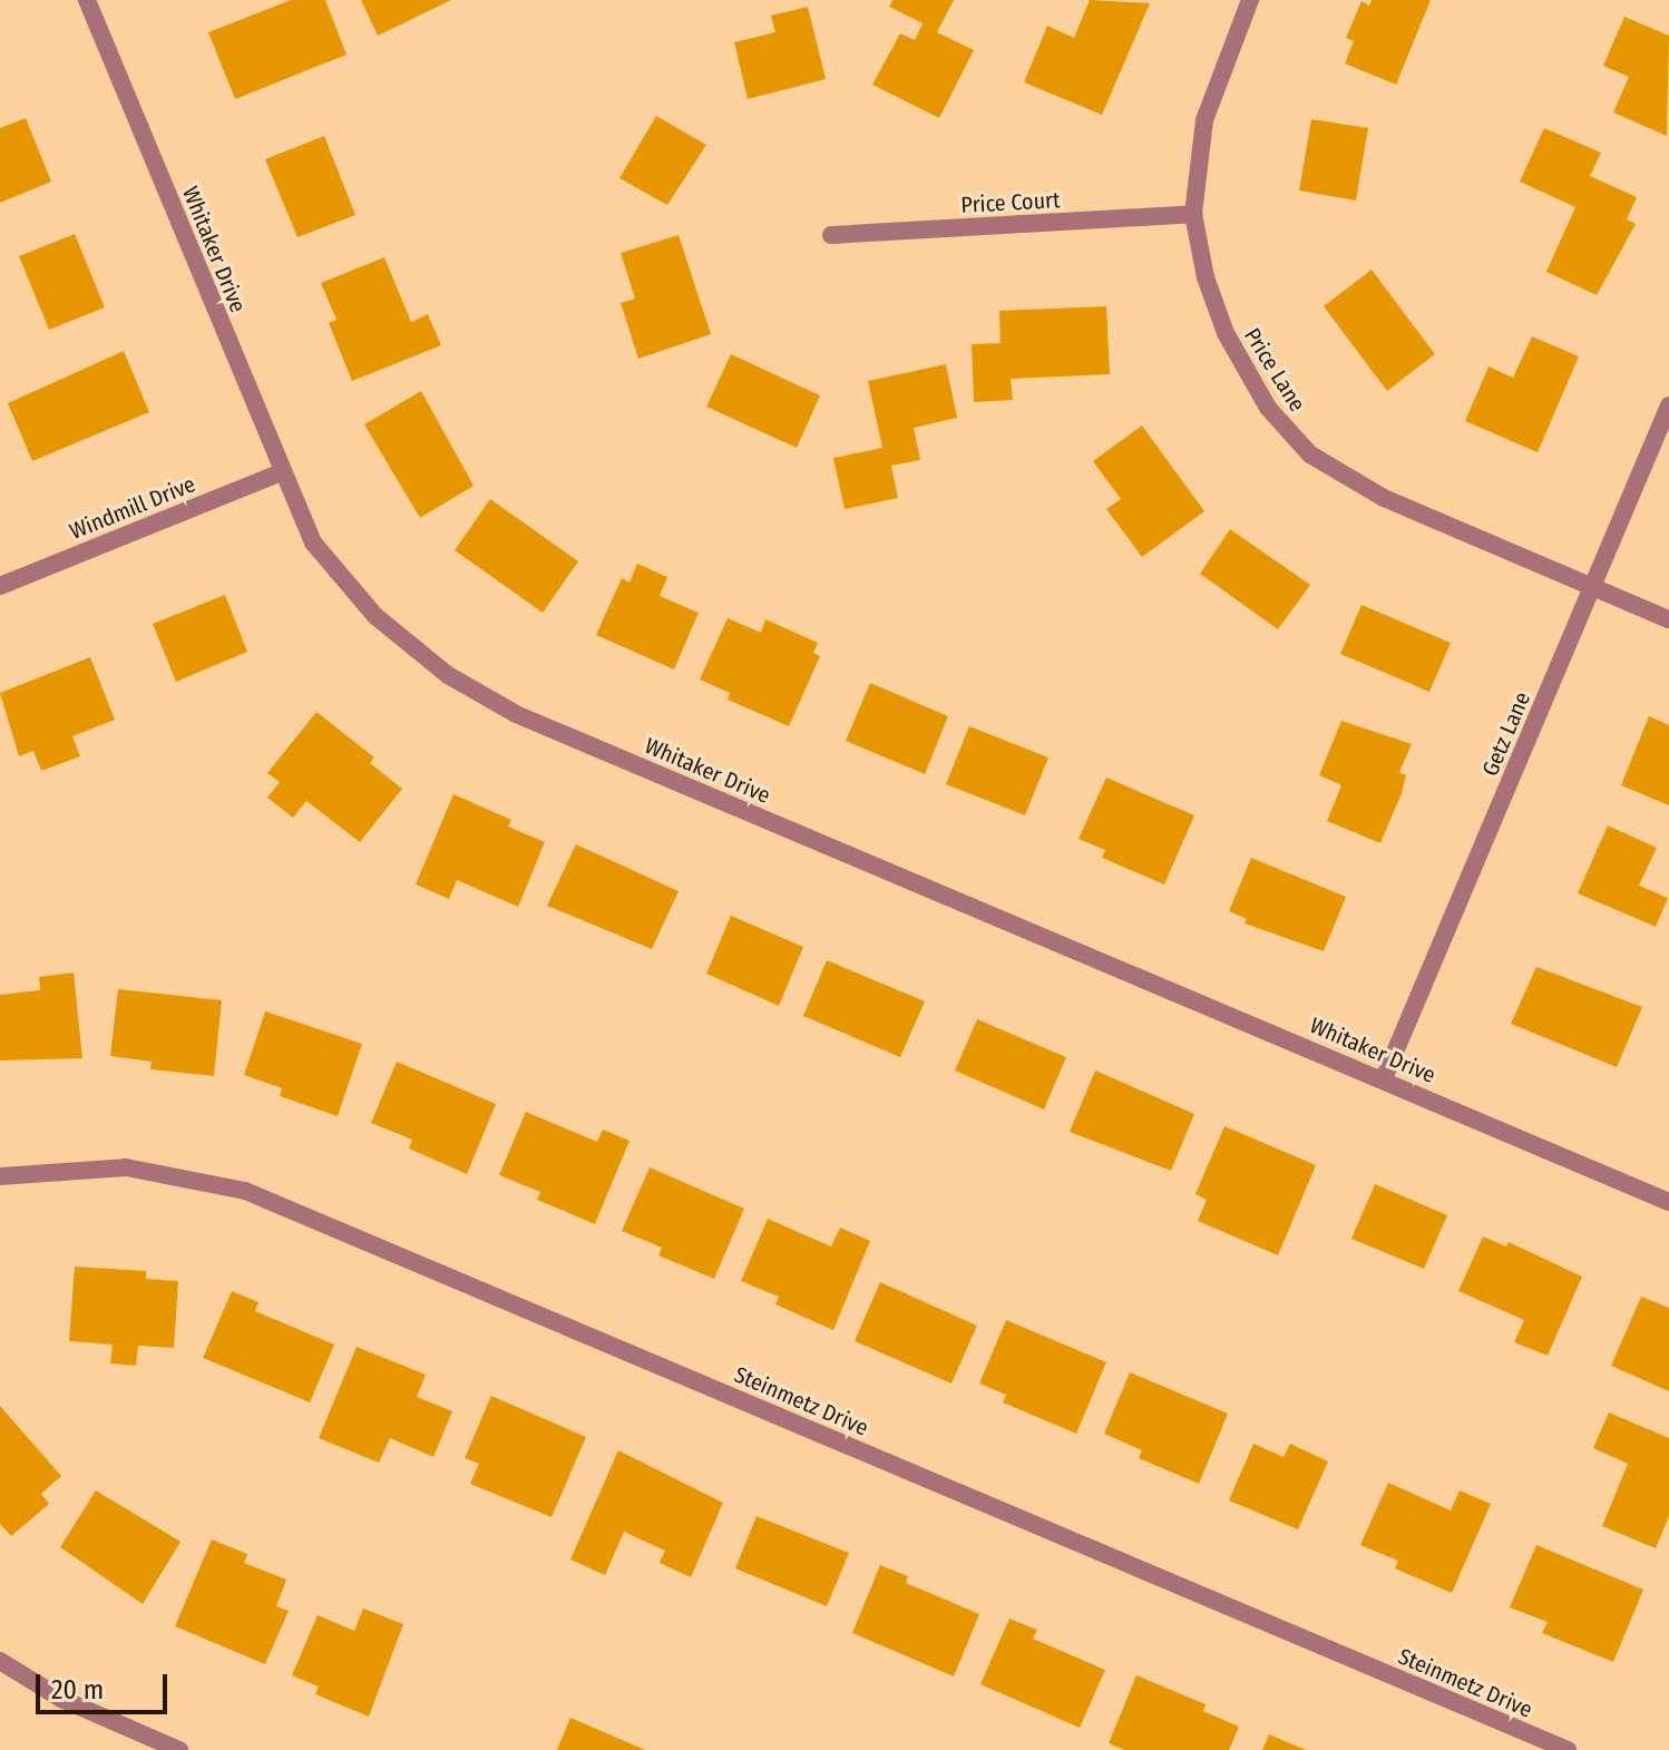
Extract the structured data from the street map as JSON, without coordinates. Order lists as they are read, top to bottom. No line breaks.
{"streets":{"street":["Price Court","Whitaker Drive","Price Lane","Windmill Drive","Getz Lane","Steinmetz Drive"]},"crossings":[["Price Court","Price Lane"],["Whitaker Drive","Windmill Drive"],["Whitaker Drive","Getz Lane"],["Price Lane","Getz Lane"]],"scale_bar":"20 m"}
